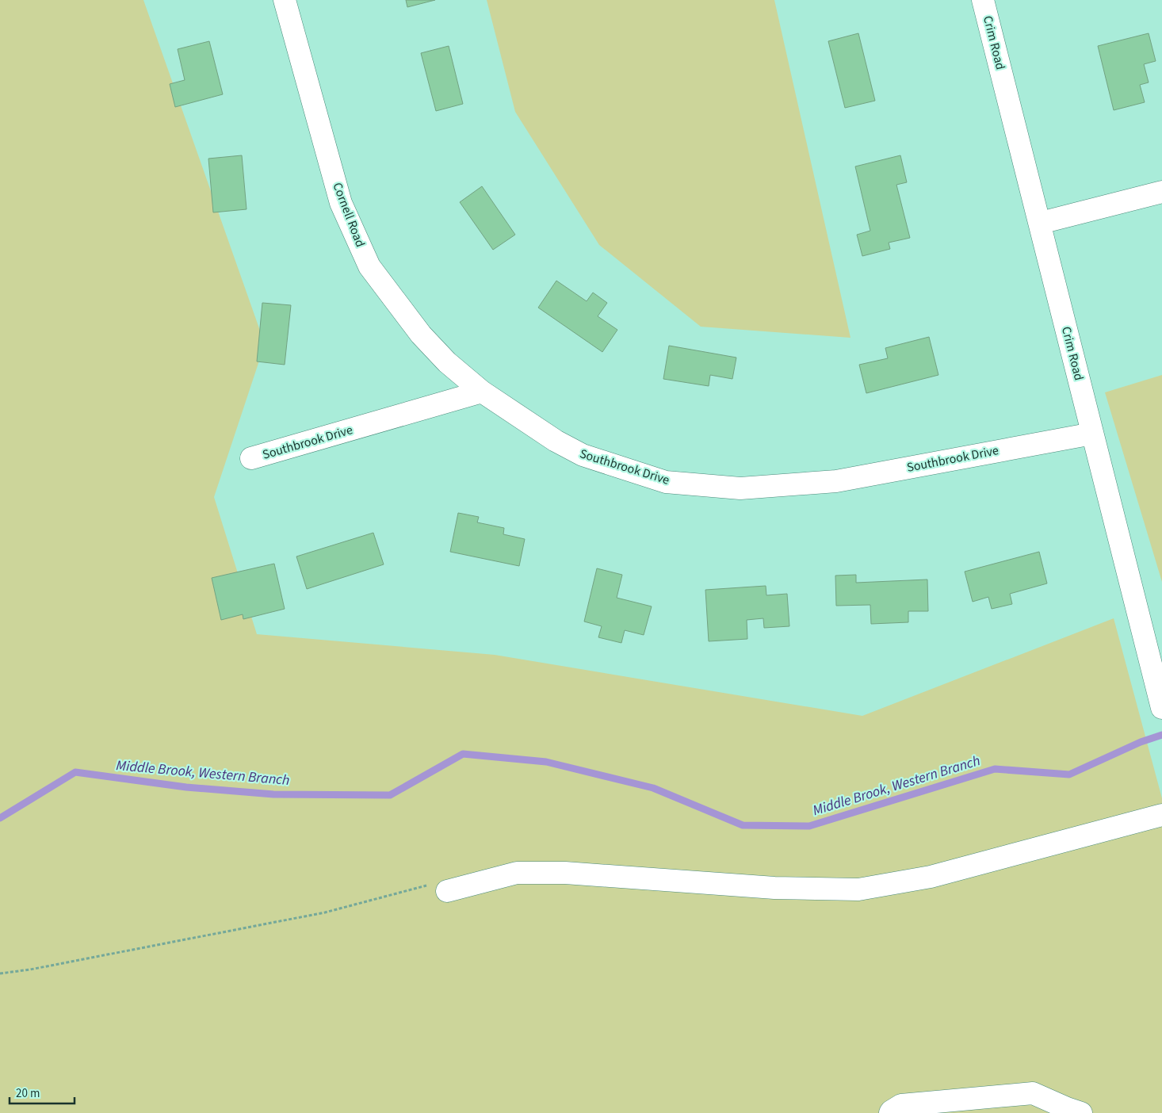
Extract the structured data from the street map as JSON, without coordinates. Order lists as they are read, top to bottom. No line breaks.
{"streets":{"street":["Crim Road","Cornell Road","Southbrook Drive"]},"crossings":[["Crim Road","Southbrook Drive"],["Cornell Road","Southbrook Drive"]],"water":["Middle Brook, Western Branch"],"scale_bar":"20 m"}
